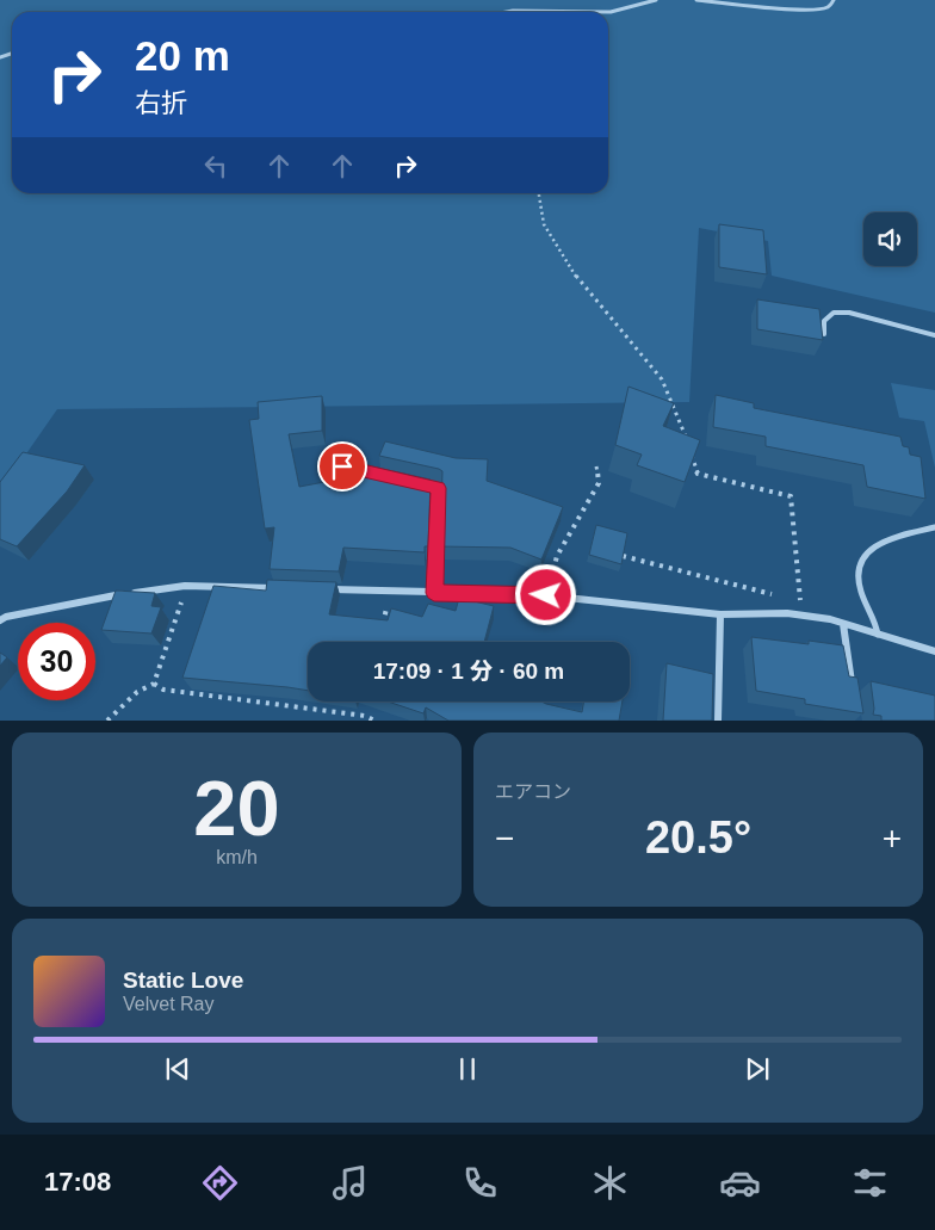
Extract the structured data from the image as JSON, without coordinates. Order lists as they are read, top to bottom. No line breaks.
{"page":{"turn":["20 m","右折"],"limit":"30","trip":"17:09 · 1 分 · 60 m","tile":[["20","km/h"],"エアコン"],"heat":["−","20.5°","+"],"song":["Static Love","Velvet Ray"],"tabs":"17:08"}}
